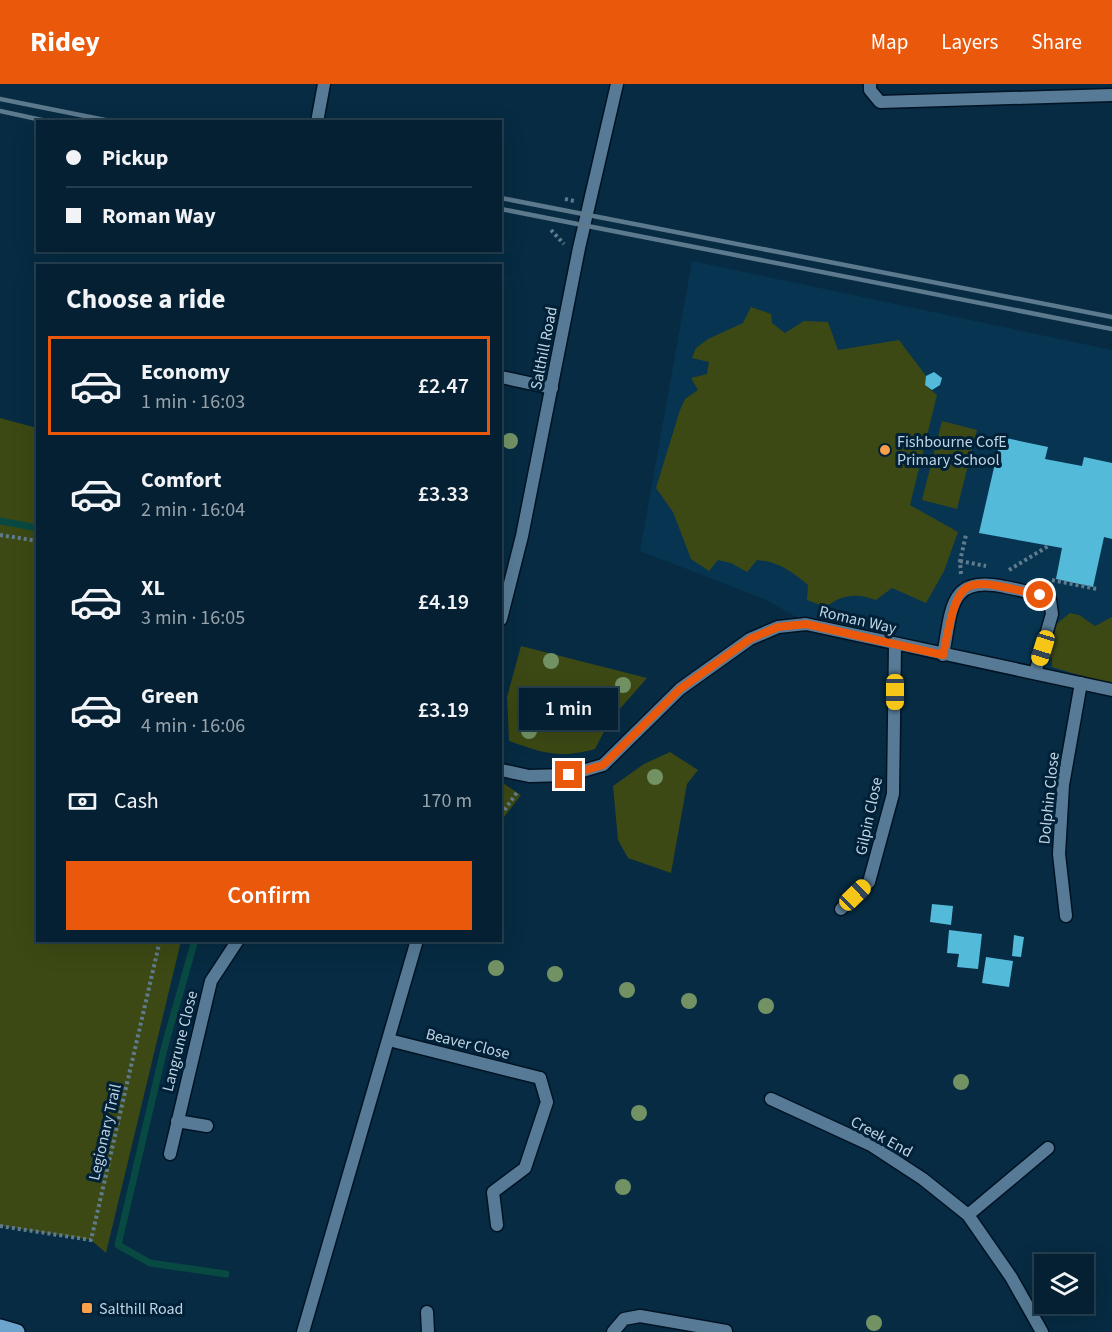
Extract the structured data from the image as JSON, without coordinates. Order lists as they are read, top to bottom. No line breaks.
{"streets":{"street":["Salthill Road","Roman Way","Dolphin Close","Gilpin Close","Langrune Close","Beaver Close","Creek End"],"path":["Legionary Trail"]},"crossings":[["Roman Way","Dolphin Close"],["Roman Way","Gilpin Close"]],"places":{"other":["Fishbourne CofE Primary School"],"transit":["Salthill Road"]},"page":{"header":"Ridey","nav":["Map","Layers","Share"],"banner":["Pickup","Roman Way"],"heading":"Choose a ride","list":[{"name":"Economy","note":"1 min · 16:03","value":"£2.47"},{"name":"Comfort","note":"2 min · 16:04","value":"£3.33"},{"name":"XL","note":"3 min · 16:05","value":"£4.19"},{"name":"Green","note":"4 min · 16:06","value":"£3.19"}],"bubble":"1 min","pay":["Cash","170 m"],"buttons":"Confirm"}}
